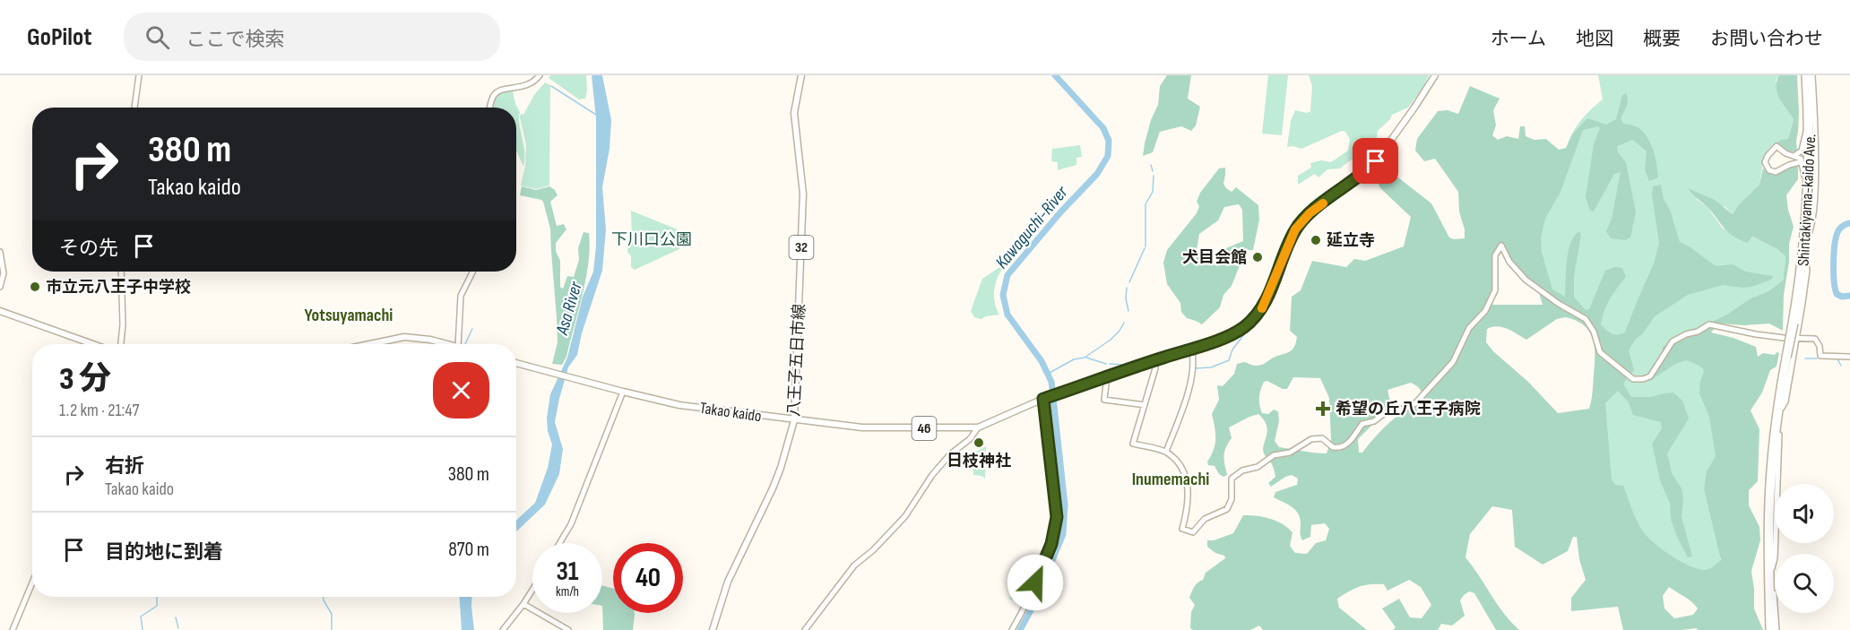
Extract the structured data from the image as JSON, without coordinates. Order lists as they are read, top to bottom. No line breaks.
{"streets":{"main road":["Shintakiyama-kaido Ave.","32","八王子五日市線","Takao kaido","46"]},"crossings":[["八王子五日市線","Takao kaido"],["Takao kaido","46"]],"districts":["Yotsuyamachi","Inumemachi"],"water":["Kawaguchi-River","Asa River"],"parks":["下川口公園"],"places":{"other":["延立寺","犬目会館","市立元八王子中学校","日枝神社"],"health":["希望の丘八王子病院"]},"page":{"header":"GoPilot","search":"ここで検索","nav":["ホーム","地図","概要","お問い合わせ"],"turn":["380 m","Takao kaido"],"then":"その先","heading":["3 分","1.2 km · 21:47"],"list":[{"name":"右折","note":"Takao kaido","value":"380 m"},{"name":"目的地に到着","value":"870 m"}],"speed":"31 km/h","limit":"40"}}
